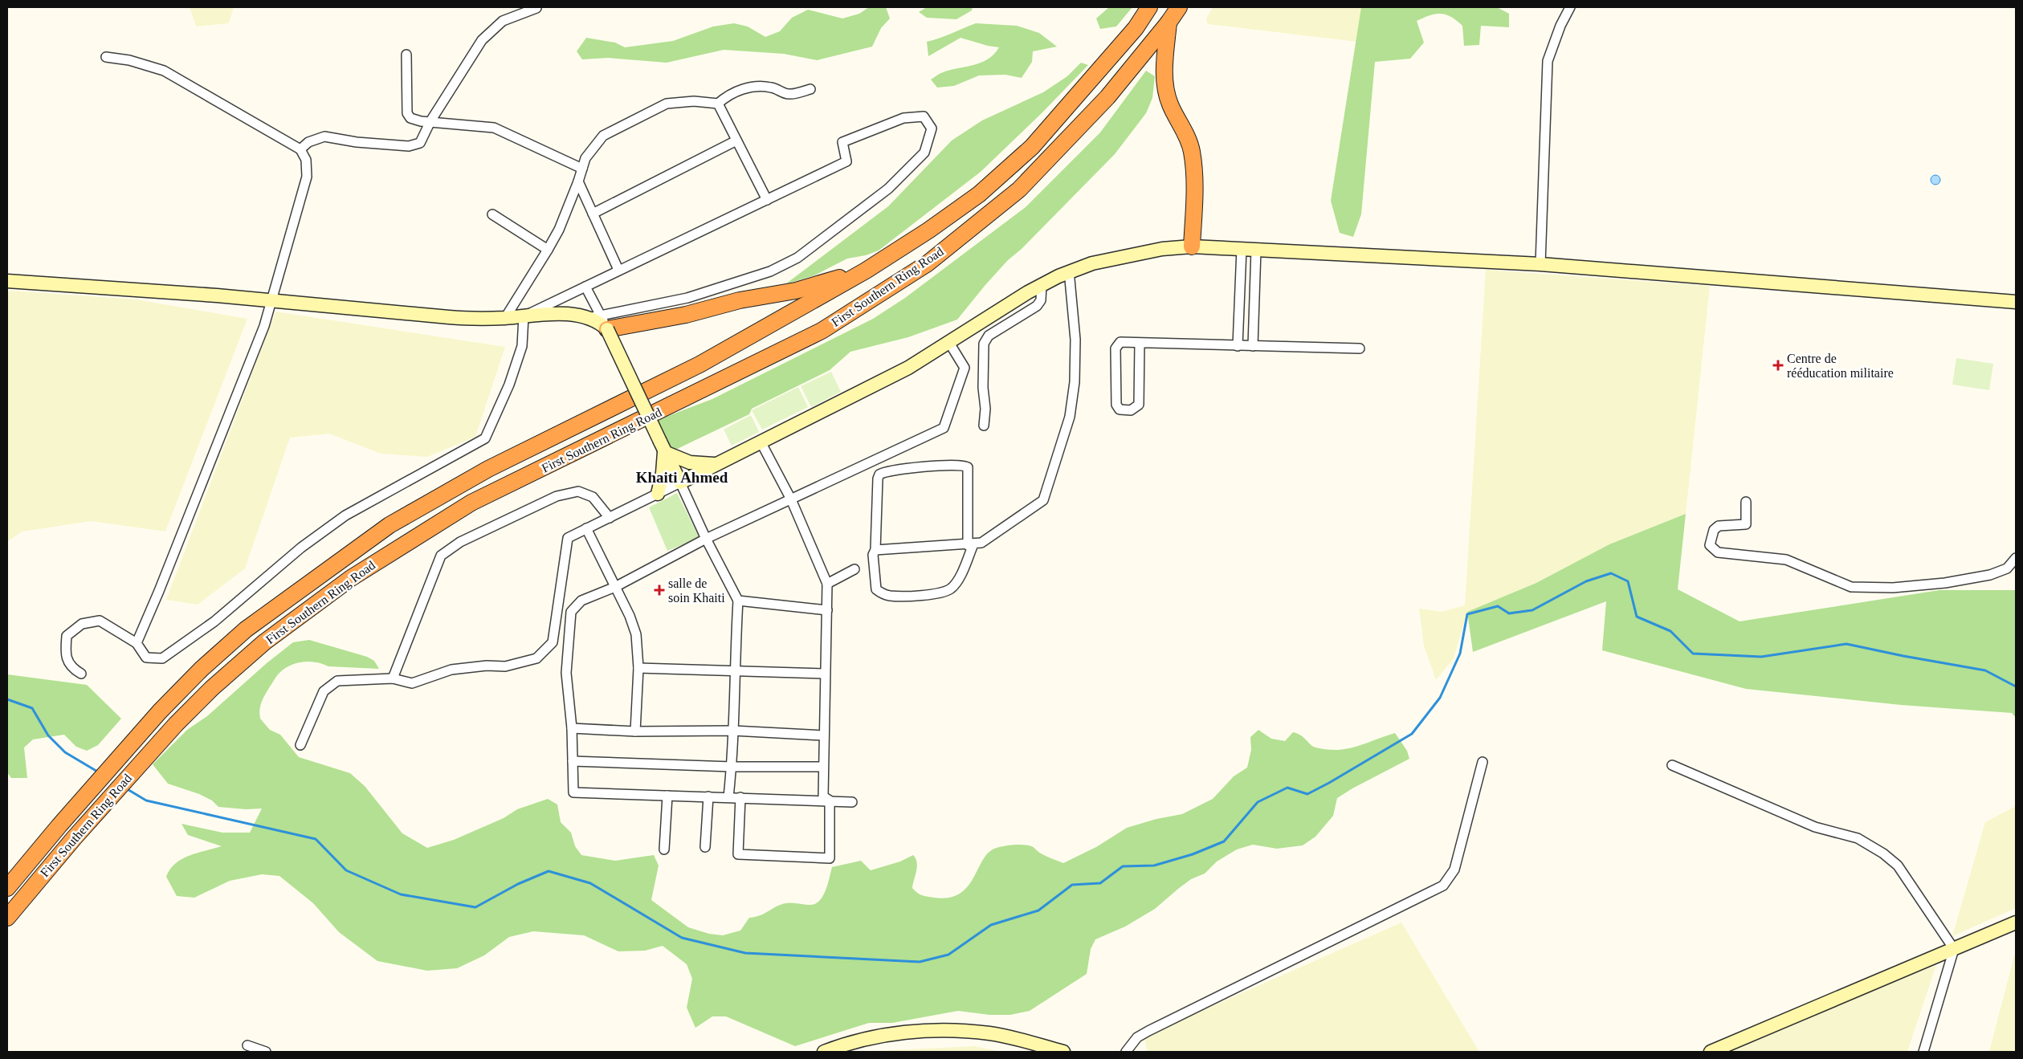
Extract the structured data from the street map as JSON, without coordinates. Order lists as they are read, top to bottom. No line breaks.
{"streets":{"highway":["First Southern Ring Road"]},"districts":["Khaiti Ahmed"],"places":{"health":["Centre de rééducation militaire","salle de soin Khaiti"]}}
